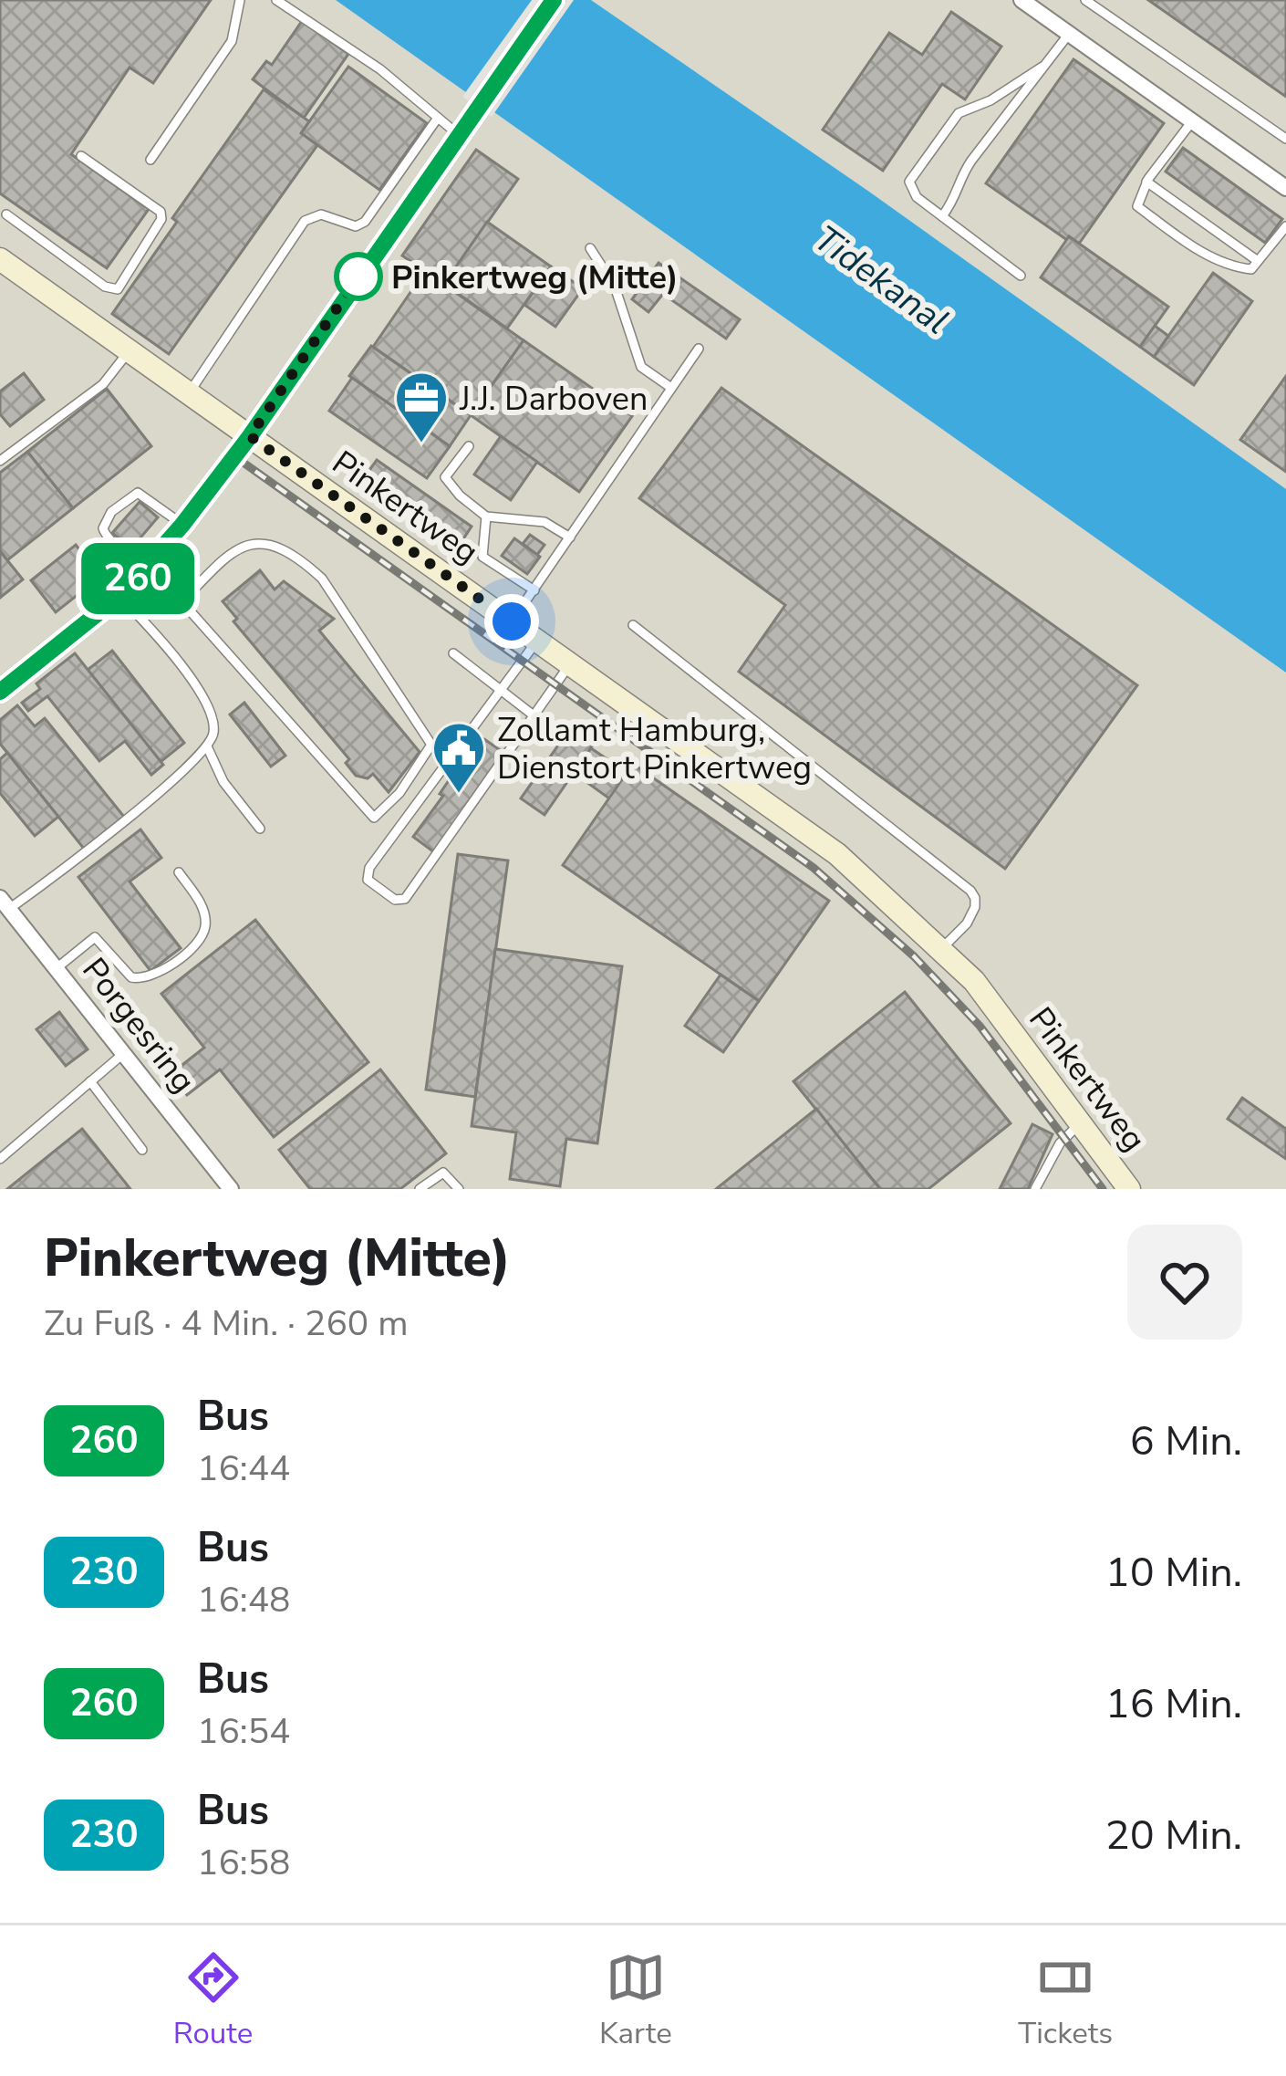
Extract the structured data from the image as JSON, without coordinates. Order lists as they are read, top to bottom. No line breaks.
{"streets":{"street":["Pinkertweg","Porgesring"]},"water":["Tidekanal"],"places":{"other":["Pinkertweg (Mitte)"],"office":["J.J. Darboven"],"public building":["Zollamt Hamburg, Dienstort Pinkertweg"]},"lines":["bus line 260"],"page":{"on_map":"260","heading":["Pinkertweg (Mitte)","Zu Fuß · 4 Min. · 260 m"],"list":[{"mark":"260","name":"Bus","note":"16:44","value":"6 Min."},{"mark":"230","name":"Bus","note":"16:48","value":"10 Min."},{"mark":"260","name":"Bus","note":"16:54","value":"16 Min."},{"mark":"230","name":"Bus","note":"16:58","value":"20 Min."}],"tabs":["Route","Karte","Tickets"]}}
